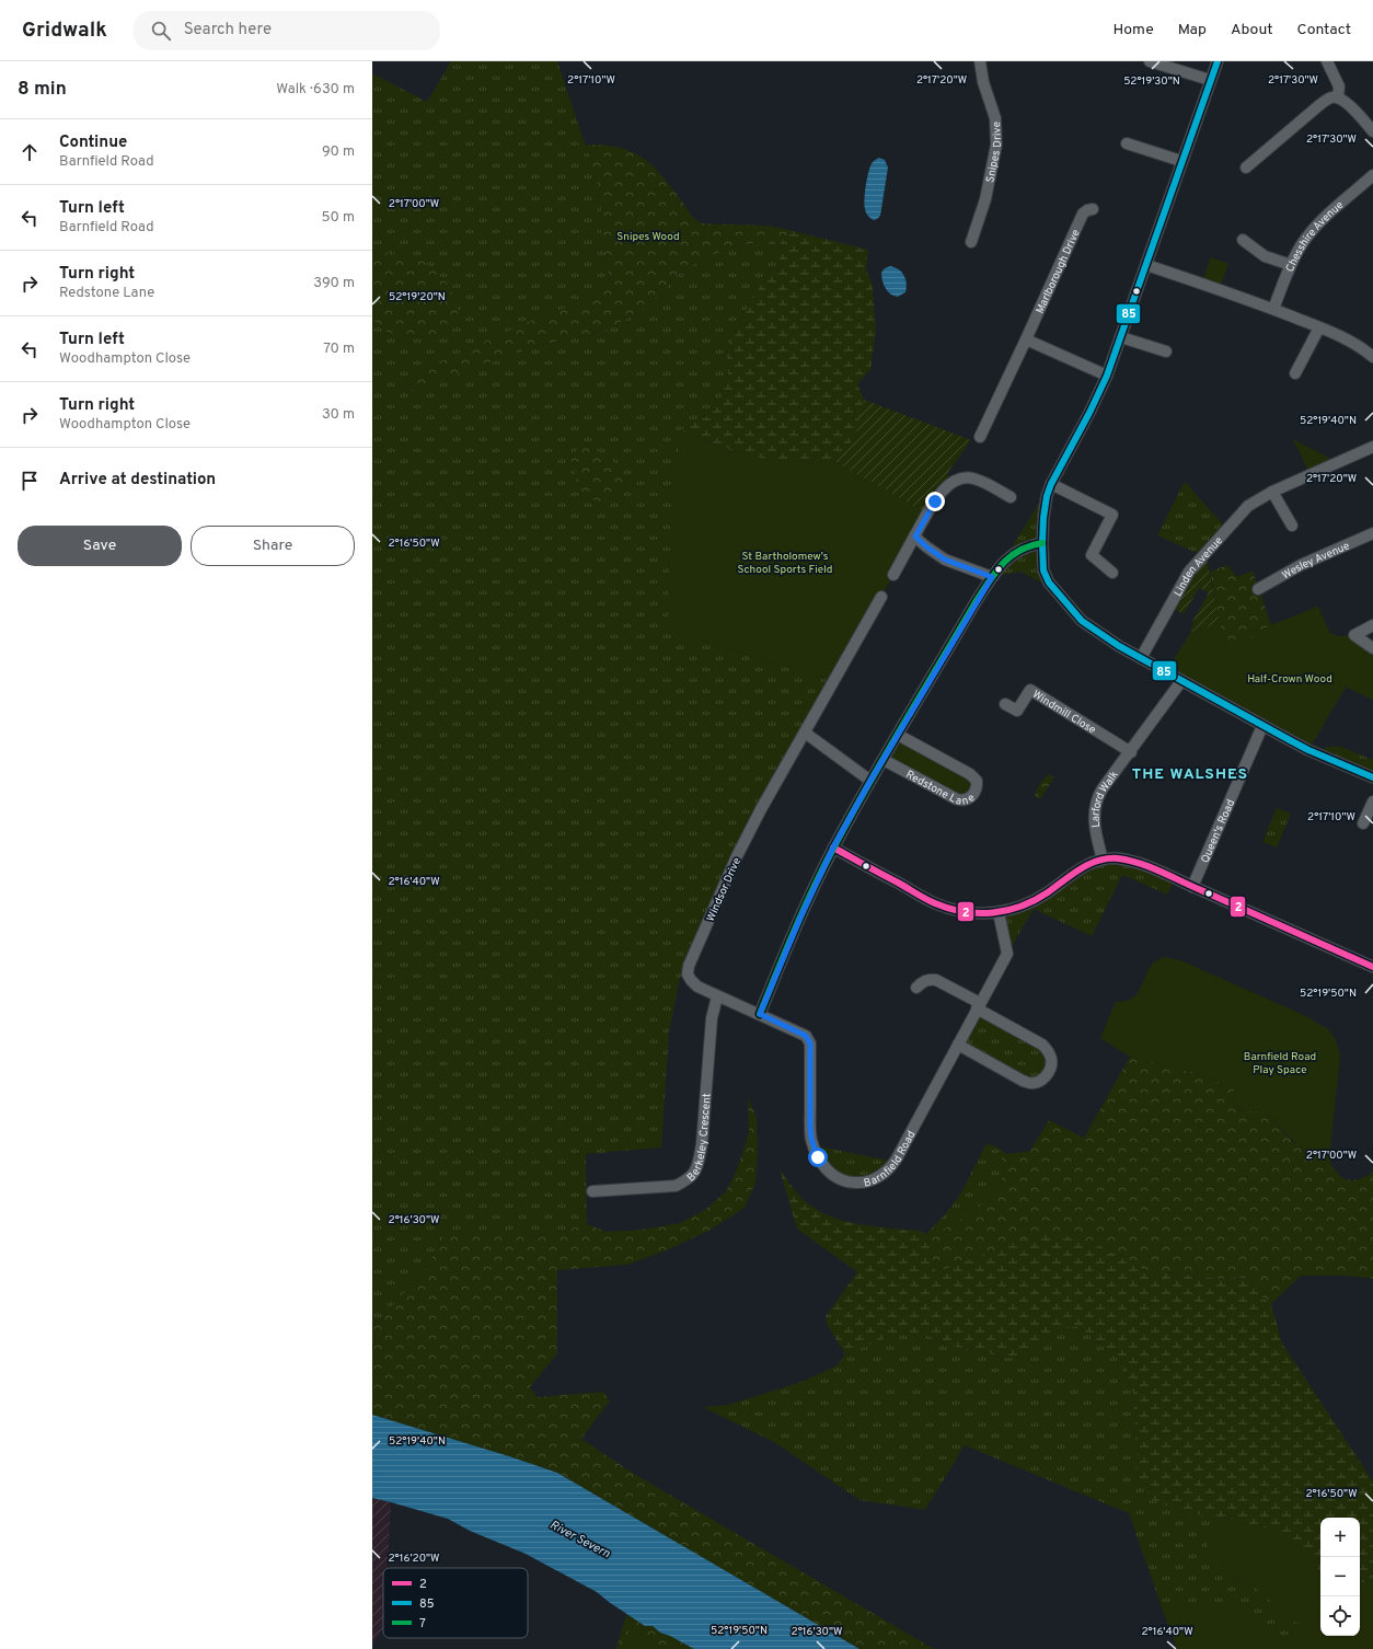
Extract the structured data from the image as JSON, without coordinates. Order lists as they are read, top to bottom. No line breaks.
{"streets":{"street":["Snipes Drive","Chesshire Avenue","Marlborough Drive","Wesley Avenue","Linden Avenue","Windmill Close","Redstone Lane","Larford Walk","Queen's Road","Windsor Drive","Berkeley Crescent","Barnfield Road"]},"crossings":[["Windmill Close","Larford Walk"],["Windsor Drive","Berkeley Crescent"],["Windsor Drive","Barnfield Road"]],"districts":["THE WALSHES"],"water":["River Severn"],"parks":["Snipes Wood","St Bartholomew's School Sports Field","Half-Crown Wood","Barnfield Road Play Space"],"lines":["transit line 85","transit line 7","transit line 2"],"legend":["2","85","7"],"page":{"header":"Gridwalk","search":"Search here","nav":["Home","Map","About","Contact"],"heading":["8 min","Walk · 630 m"],"list":[["Continue","Barnfield Road","90 m"],["Turn left","Barnfield Road","50 m"],["Turn right","Redstone Lane","390 m"],["Turn left","Woodhampton Close","70 m"],["Turn right","Woodhampton Close","30 m"],"Arrive at destination"],"buttons":["Save","Share"],"map_buttons":["+","−"]},"coordinates":["2°17'10\"W","2°17'20\"W","2°17'30\"W","52°19'30\"N","2°17'00\"W","52°19'20\"N","52°19'40\"N","2°16'50\"W","2°16'40\"W","52°19'50\"N","2°16'30\"W","2°16'20\"W"]}
